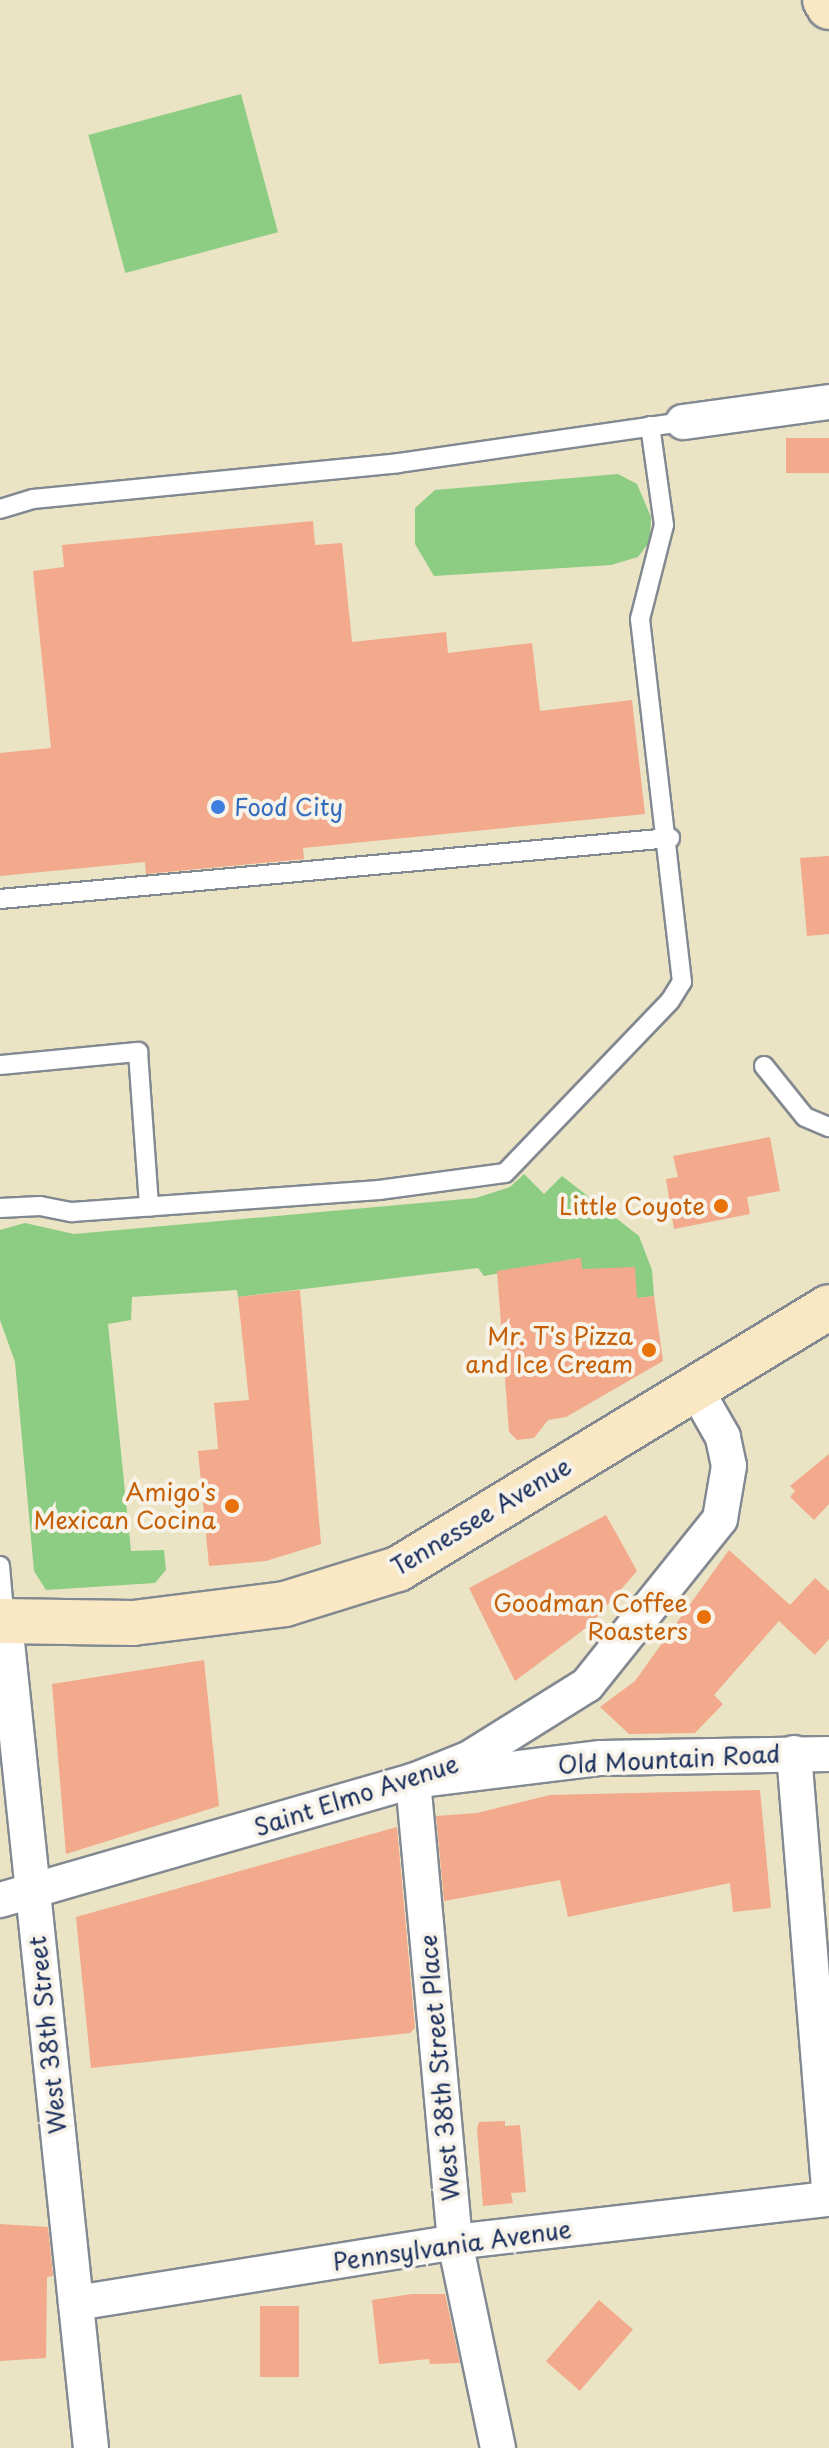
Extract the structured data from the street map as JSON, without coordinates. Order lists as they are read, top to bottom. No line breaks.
{"streets":{"main road":["Tennessee Avenue"],"street":["Old Mountain Road","Saint Elmo Avenue","West 38th Street","West 38th Street Place","Pennsylvania Avenue"]},"crossings":[["Tennessee Avenue","Saint Elmo Avenue"],["Tennessee Avenue","West 38th Street"],["Old Mountain Road","Saint Elmo Avenue"],["Old Mountain Road","West 38th Street Place"],["Saint Elmo Avenue","West 38th Street"],["Saint Elmo Avenue","West 38th Street Place"],["West 38th Street","Pennsylvania Avenue"],["West 38th Street Place","Pennsylvania Avenue"]],"places":["Food City","Little Coyote","Mr. T's Pizza and Ice Cream","Amigo's Mexican Cocina","Goodman Coffee Roasters"]}
